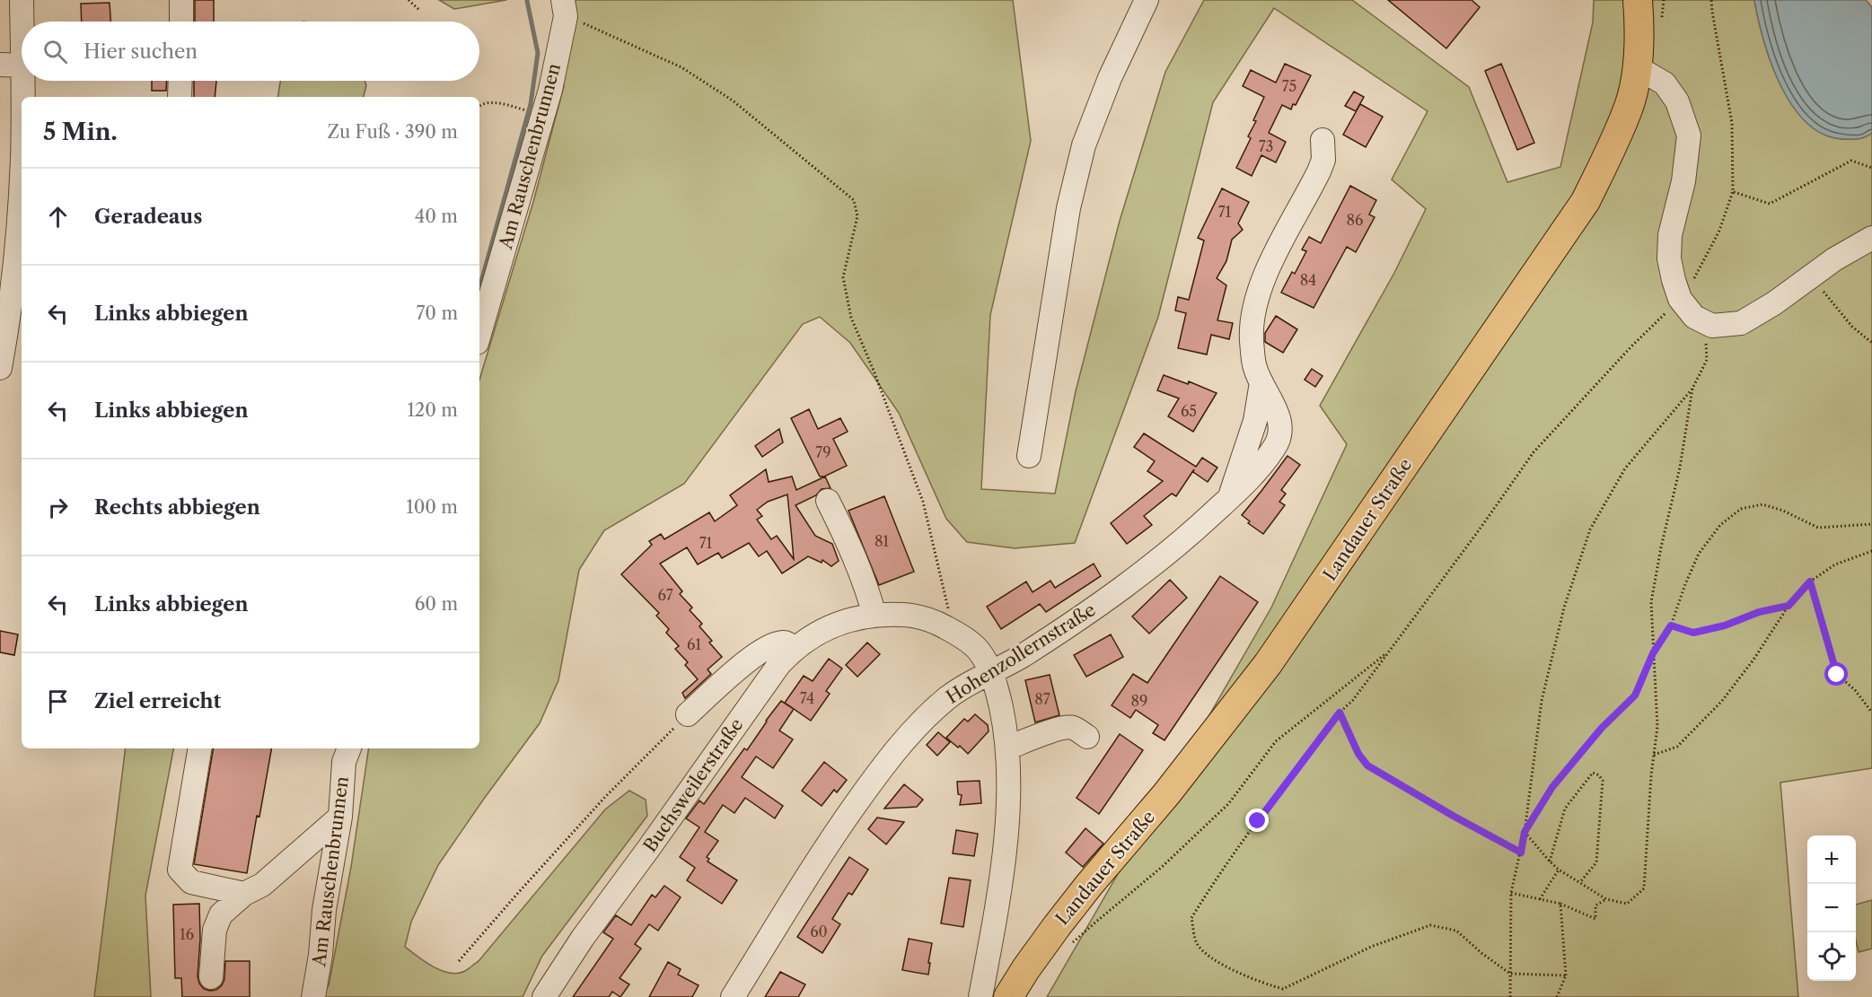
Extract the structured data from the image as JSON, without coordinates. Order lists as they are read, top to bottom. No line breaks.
{"streets":{"main road":["Landauer Straße"],"street":["Am Rauschenbrunnen","Hohenzollernstraße","Buchsweilerstraße"]},"crossings":[["Hohenzollernstraße","Buchsweilerstraße"]],"house_numbers":["75","73","71","86","84","65","79","81","71","67","61","74","87","89","60","16"],"page":{"search":"Hier suchen","heading":["5 Min.","Zu Fuß · 390 m"],"list":[["Geradeaus","40 m"],["Links abbiegen","70 m"],["Links abbiegen","120 m"],["Rechts abbiegen","100 m"],["Links abbiegen","60 m"],"Ziel erreicht"],"map_buttons":["+","−"]}}
